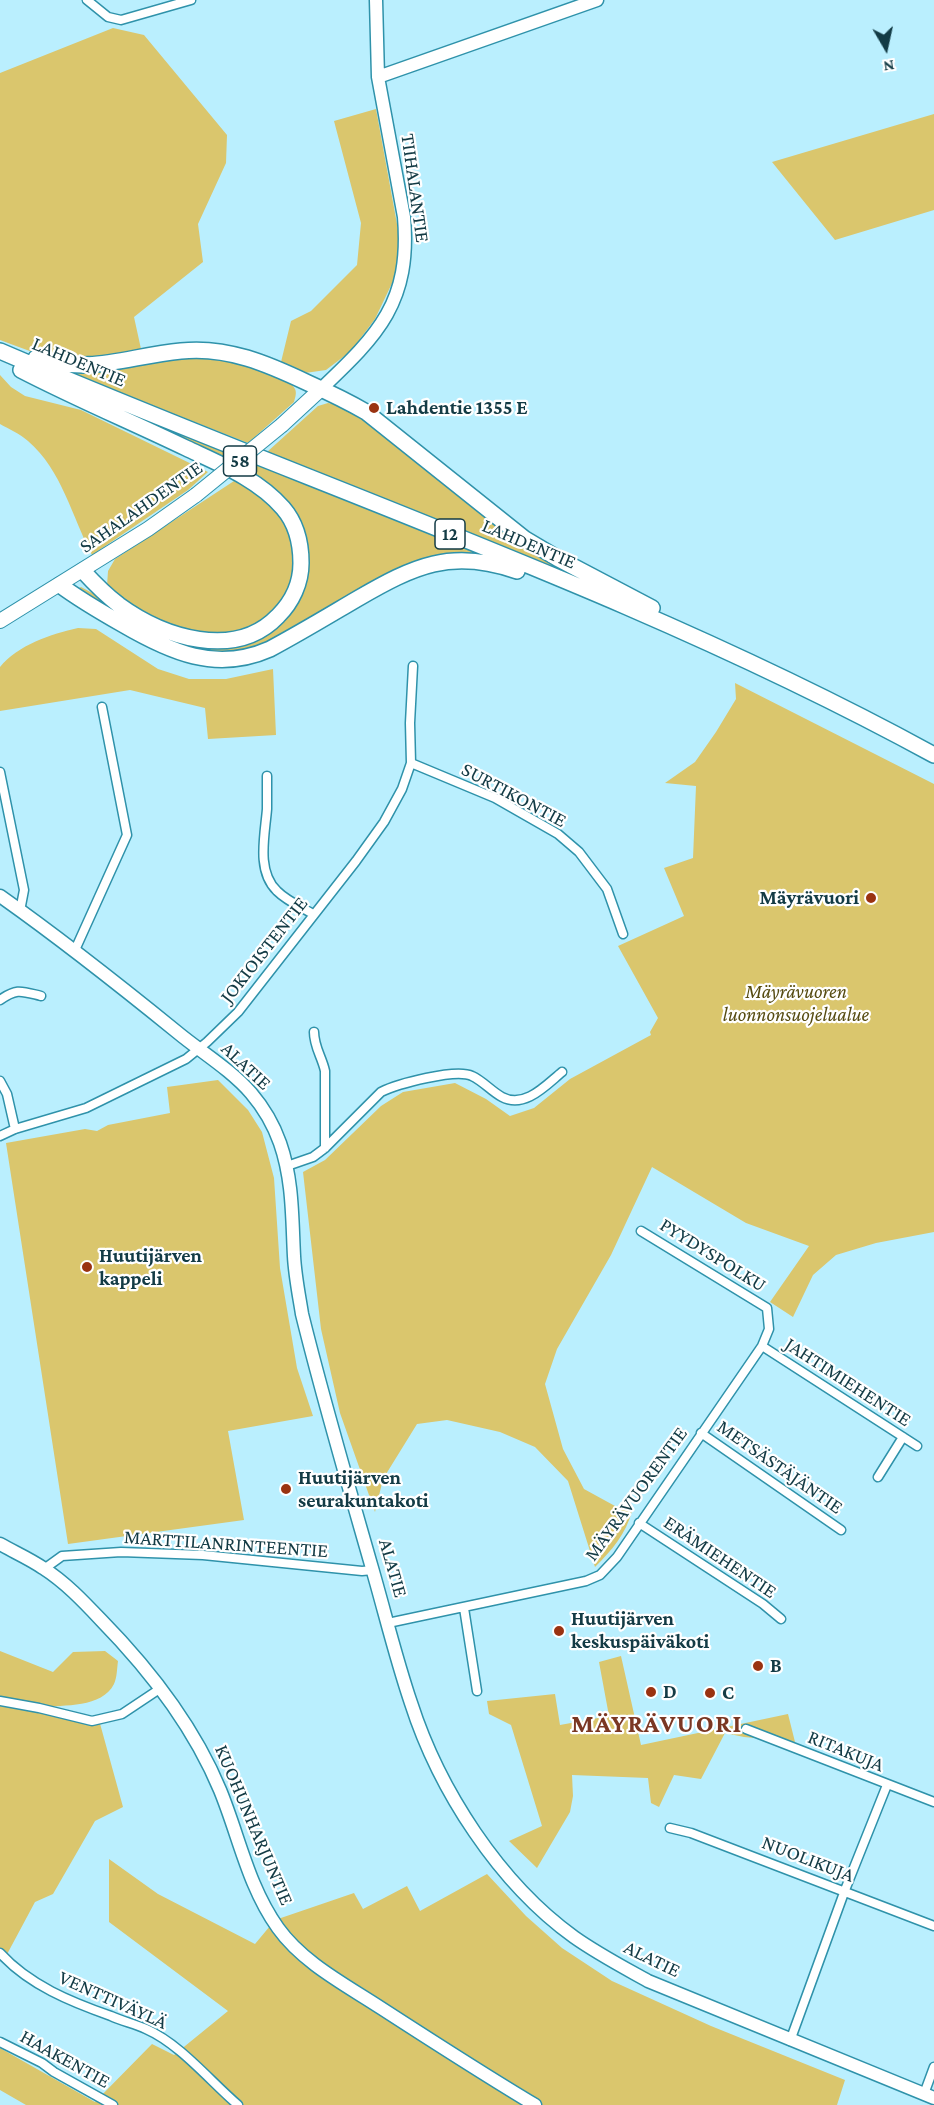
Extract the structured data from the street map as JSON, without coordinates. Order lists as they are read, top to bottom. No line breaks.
{"streets":{"highway":["LAHDENTIE","12"],"main road":["58","SAHALAHDENTIE"],"street":["TIIHALANTIE","SURTIKONTIE","JOKIOISTENTIE","ALATIE","PYYDYSPOLKU","JAHTIMIEHENTIE","METSÄSTÄJÄNTIE","MÄYRÄVUORENTIE","MARTTILANRINTEENTIE","ERÄMIEHENTIE","RITAKUJA","KUOHUNHARJUNTIE","NUOLIKUJA","VENTTIVÄYLÄ","HAAKENTIE"]},"crossings":[["TIIHALANTIE","SAHALAHDENTIE"],["SURTIKONTIE","JOKIOISTENTIE"],["JOKIOISTENTIE","ALATIE"],["ALATIE","MÄYRÄVUORENTIE"],["ALATIE","MARTTILANRINTEENTIE"],["PYYDYSPOLKU","MÄYRÄVUORENTIE"],["JAHTIMIEHENTIE","MÄYRÄVUORENTIE"],["METSÄSTÄJÄNTIE","MÄYRÄVUORENTIE"],["MÄYRÄVUORENTIE","ERÄMIEHENTIE"],["MARTTILANRINTEENTIE","KUOHUNHARJUNTIE"]],"districts":["MÄYRÄVUORI"],"parks":["Mäyrävuoren luonnonsuojelualue"],"places":["Lahdentie 1355 E","Mäyrävuori","Huutijärven kappeli","Huutijärven seurakuntakoti","Huutijärven keskuspäiväkoti","B","D","C"],"north":"bottom"}
